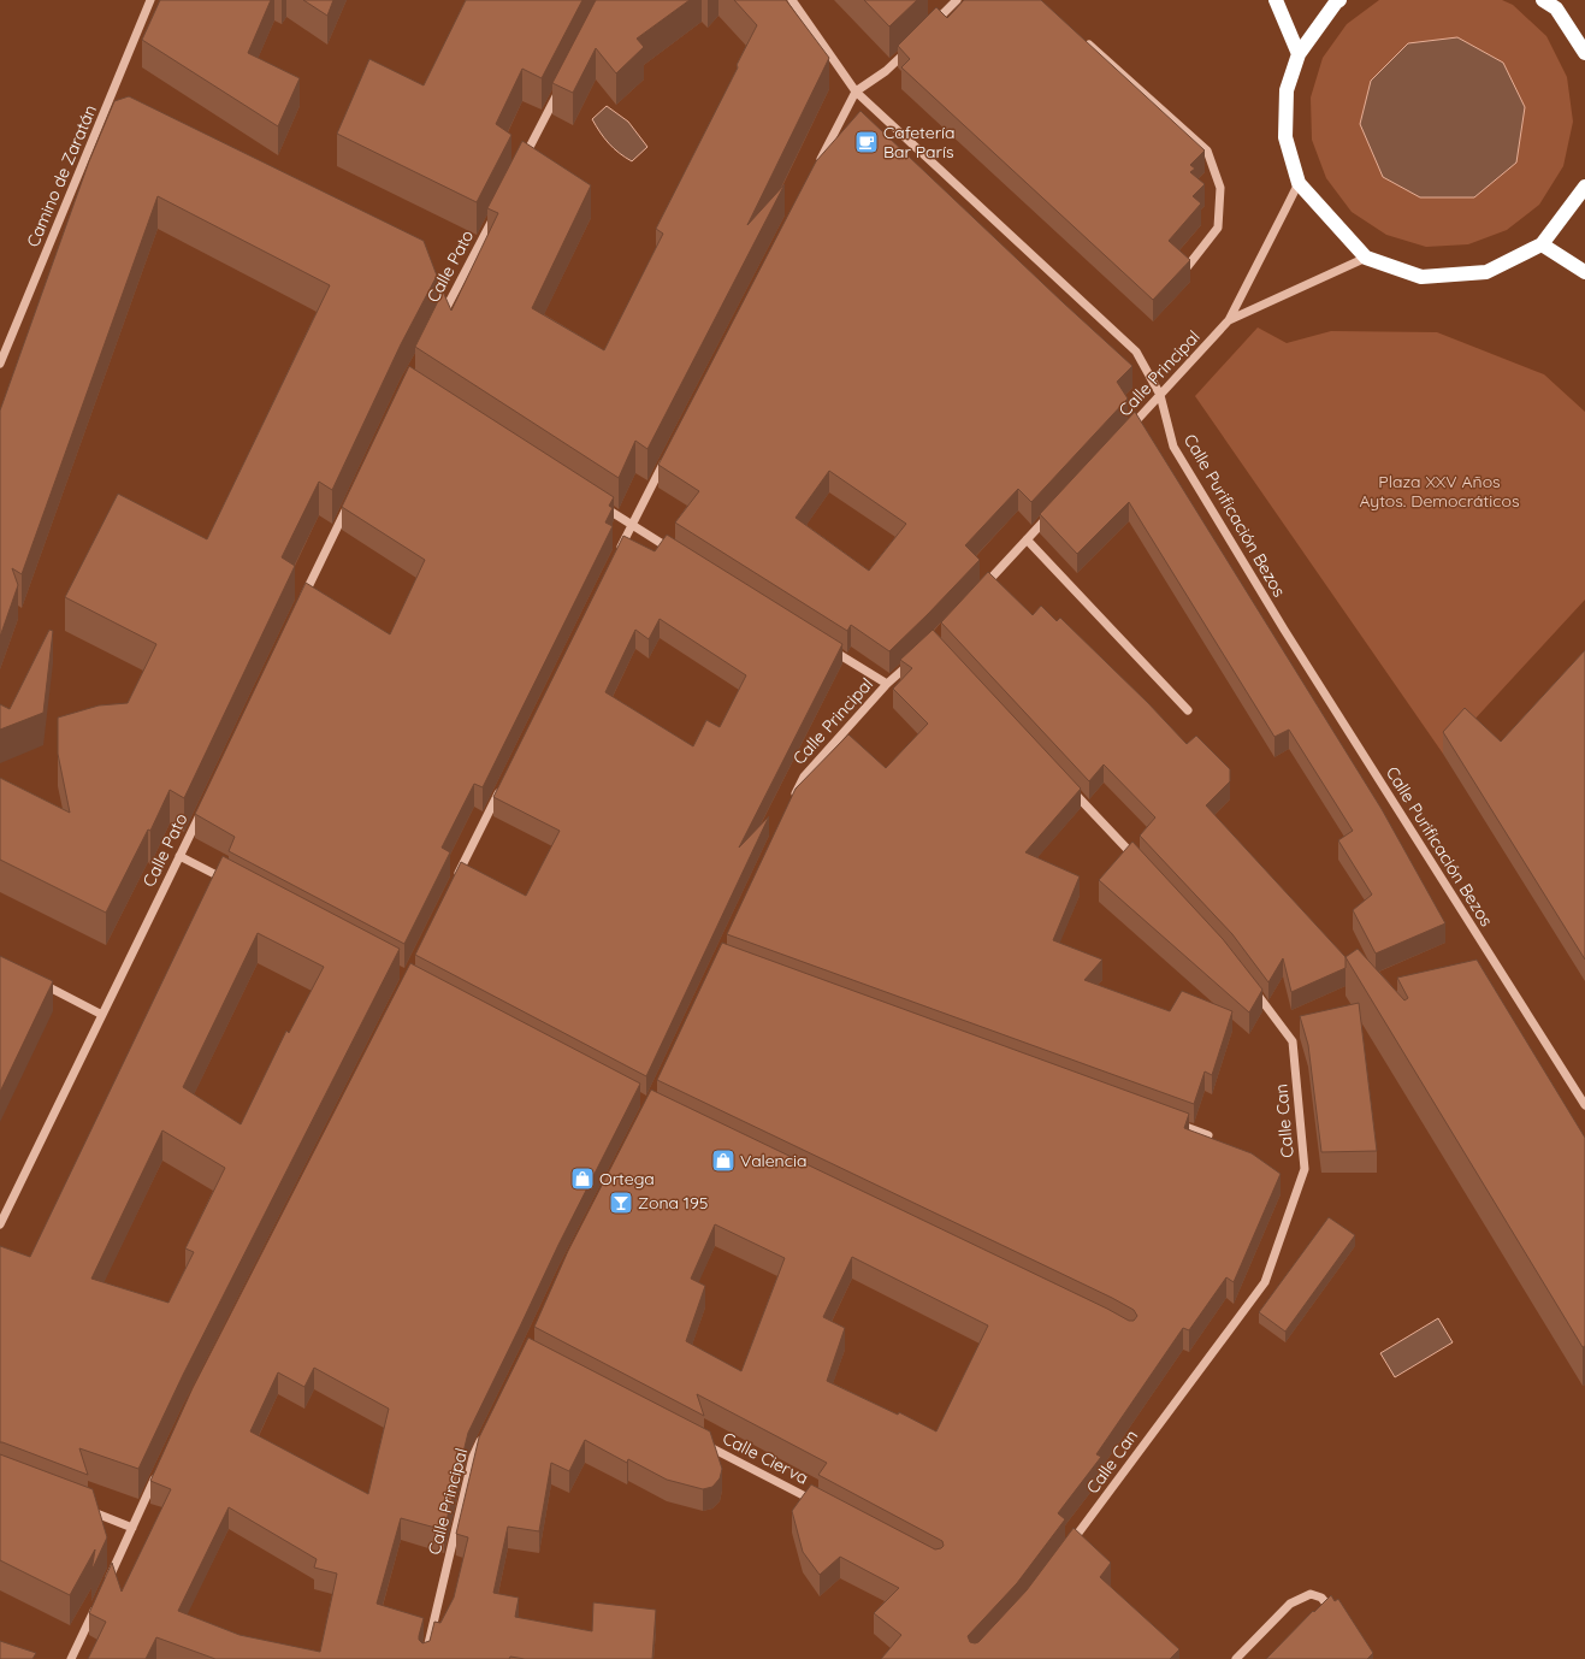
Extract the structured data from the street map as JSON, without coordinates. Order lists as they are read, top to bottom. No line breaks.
{"streets":{"street":["Camino de Zaratán","Calle Pato","Calle Principal","Calle Purificación Bezos","Calle Can","Calle Cierva"]},"crossings":[["Calle Principal","Calle Purificación Bezos"]],"parks":["Plaza XXV Años Aytos. Democráticos"],"places":{"cafe":["Cafetería Bar París"],"shop":["Valencia","Ortega"],"bar":["Zona 195"]}}
